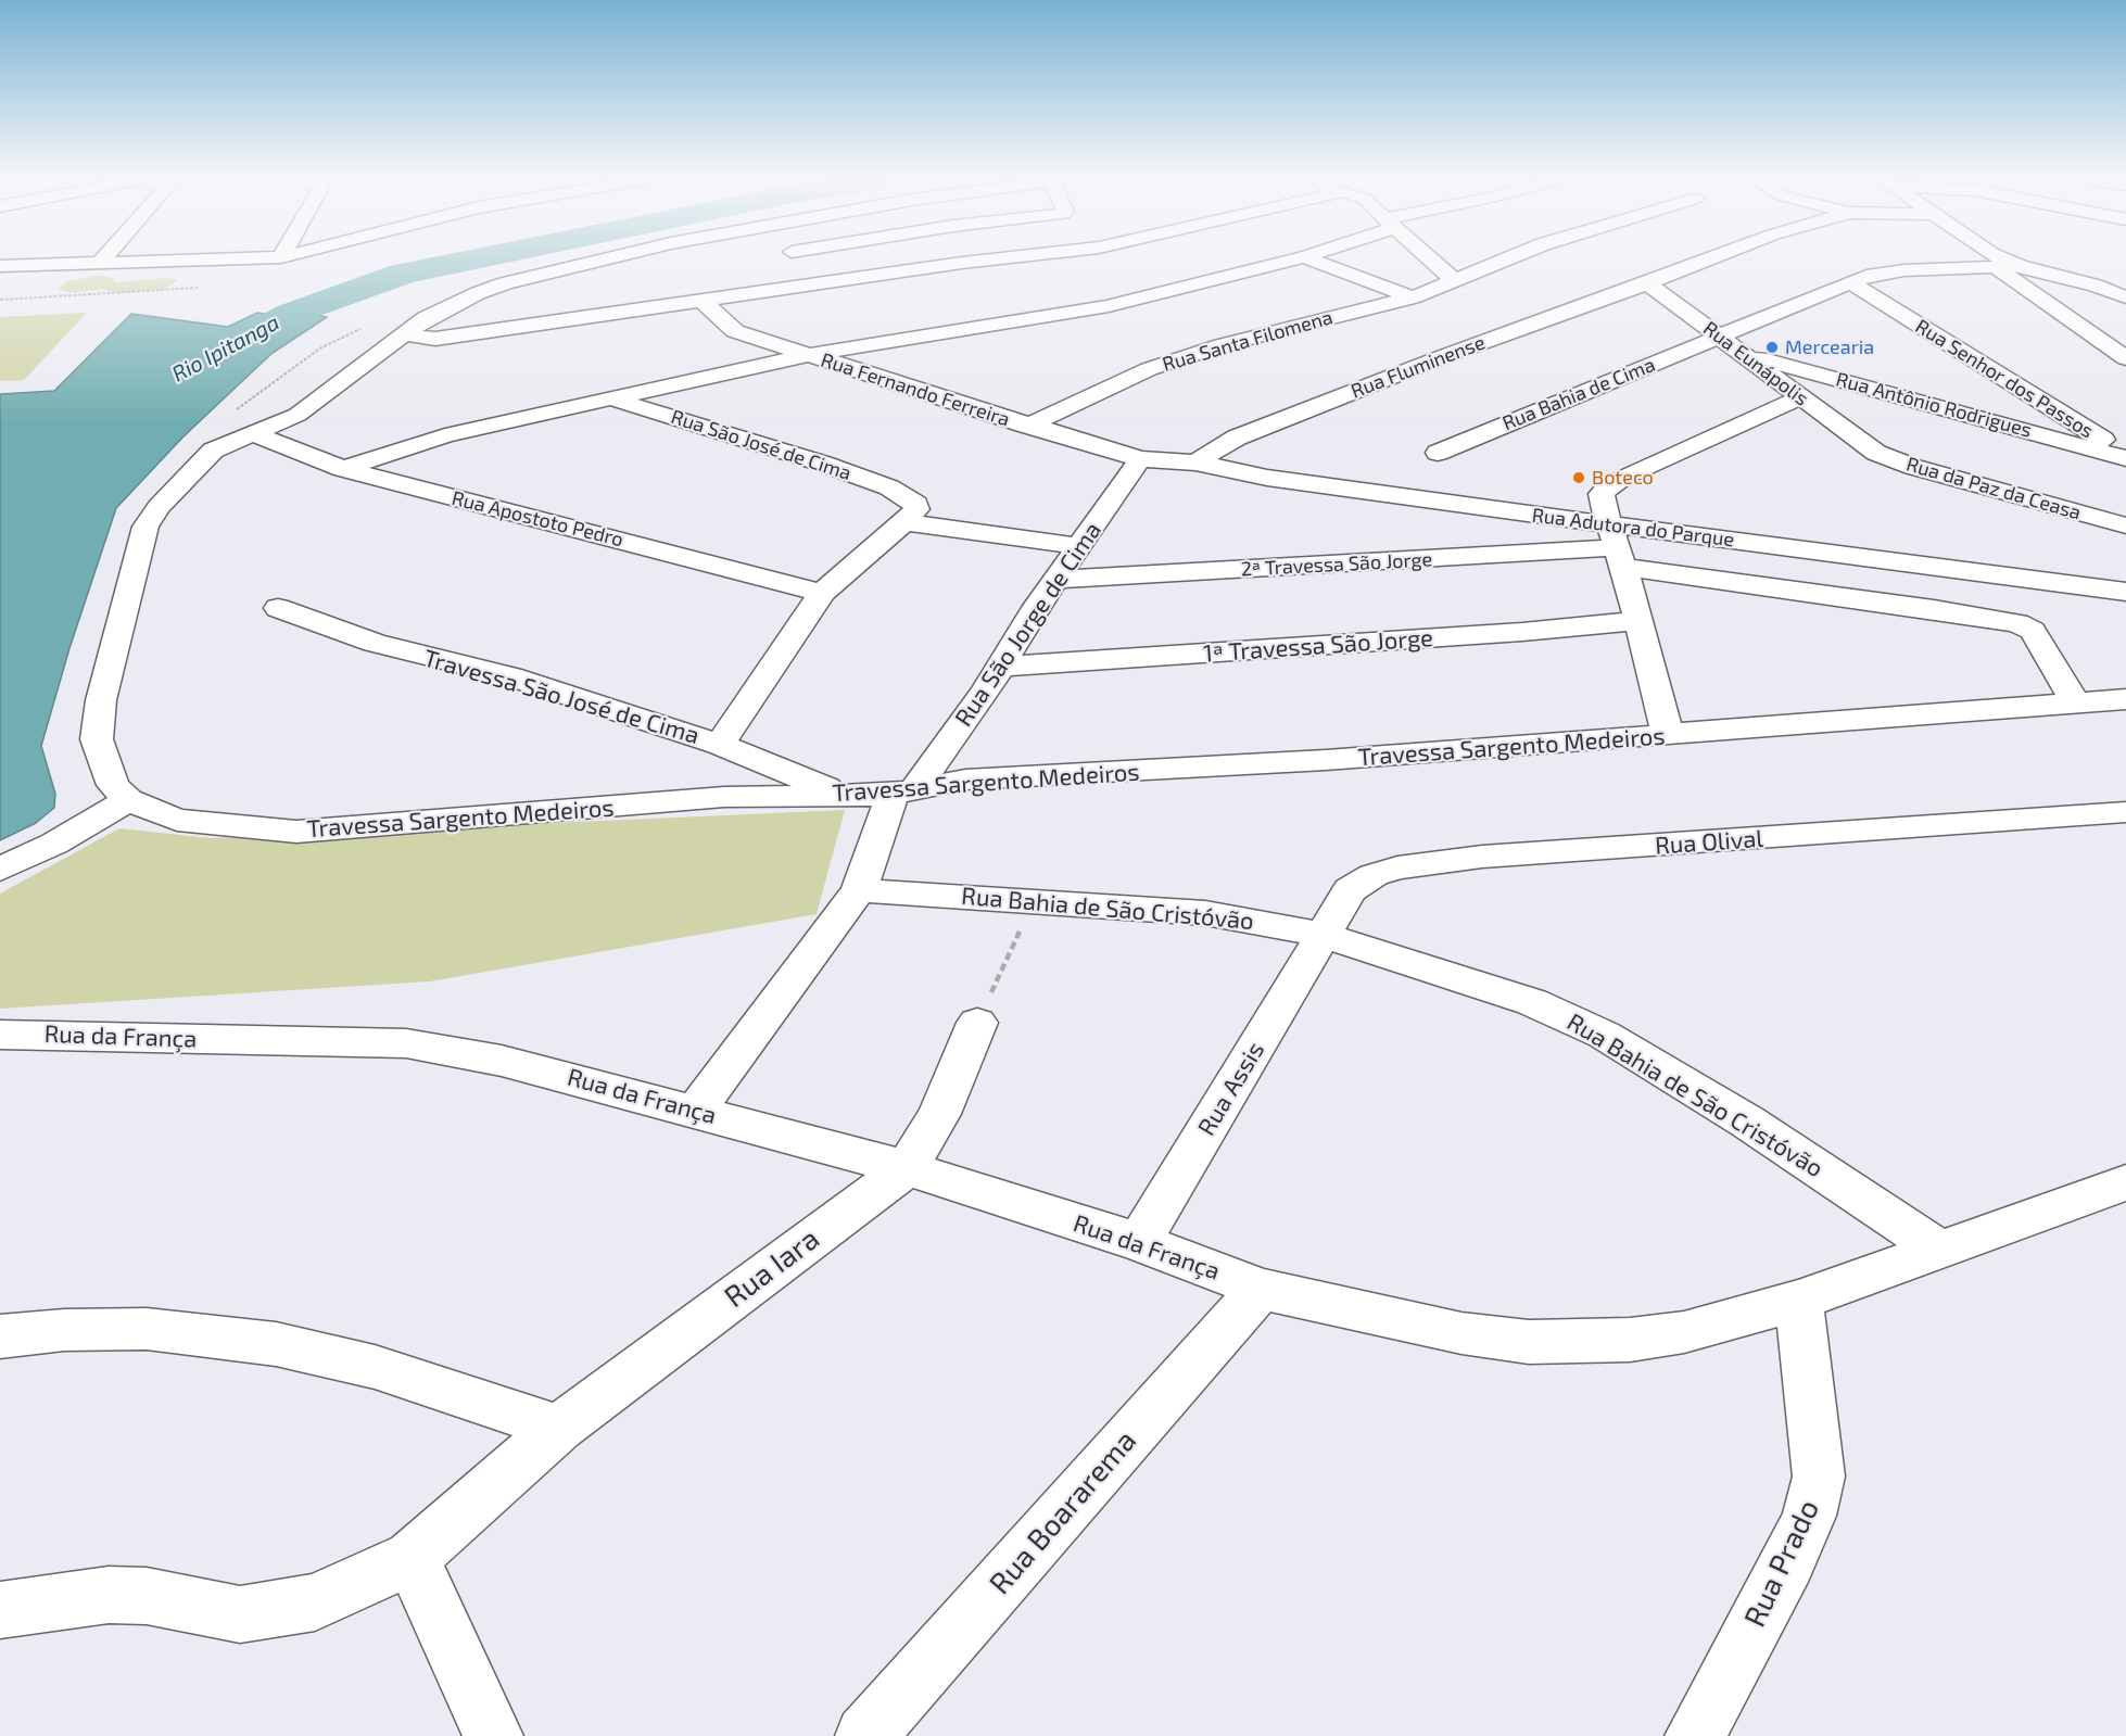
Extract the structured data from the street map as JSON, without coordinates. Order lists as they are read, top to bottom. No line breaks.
{"streets":{"street":["Rua Santa Filomena","Rua Eunápolis","Rua Fluminense","Rua Senhor dos Passos","Rua Fernando Ferreira","Rua Bahia de Cima","Rua Antônio Rodrigues","Rua São José de Cima","Rua da Paz da Ceasa","Rua Apostoto Pedro","Rua Adutora do Parque","2ª Travessa São Jorge","Rua São Jorge de Cima","1ª Travessa São Jorge","Travessa São José de Cima","Travessa Sargento Medeiros","Rua Olival","Rua Bahia de São Cristóvão","Rua da França","Rua Assis","Rua Iara","Rua Boararema","Rua Prado"]},"crossings":[["Rua Santa Filomena","Rua Fernando Ferreira"],["Rua Eunápolis","Rua Fluminense"],["Rua Eunápolis","Rua Bahia de Cima"],["Rua Eunápolis","Rua Antônio Rodrigues"],["Rua Eunápolis","Rua da Paz da Ceasa"],["Rua Fluminense","Rua Adutora do Parque"],["Rua Senhor dos Passos","Rua Bahia de Cima"],["Rua Senhor dos Passos","Rua Antônio Rodrigues"],["Rua Fernando Ferreira","Rua São José de Cima"],["Rua Fernando Ferreira","Rua Adutora do Parque"],["Rua Fernando Ferreira","Rua São Jorge de Cima"],["Rua São José de Cima","Rua Apostoto Pedro"],["Rua São José de Cima","Rua São Jorge de Cima"],["Rua Adutora do Parque","2ª Travessa São Jorge"],["Rua Adutora do Parque","Rua São Jorge de Cima"],["2ª Travessa São Jorge","Rua São Jorge de Cima"],["Rua São Jorge de Cima","1ª Travessa São Jorge"],["Rua São Jorge de Cima","Travessa Sargento Medeiros"],["Rua São Jorge de Cima","Rua Bahia de São Cristóvão"],["Rua São Jorge de Cima","Rua da França"],["Travessa São José de Cima","Travessa Sargento Medeiros"],["Rua Olival","Rua Bahia de São Cristóvão"],["Rua Olival","Rua Assis"],["Rua Bahia de São Cristóvão","Rua Assis"],["Rua da França","Rua Assis"],["Rua da França","Rua Iara"],["Rua da França","Rua Boararema"]],"water":["Rio Ipitanga"],"places":["Mercearia","Boteco"]}
